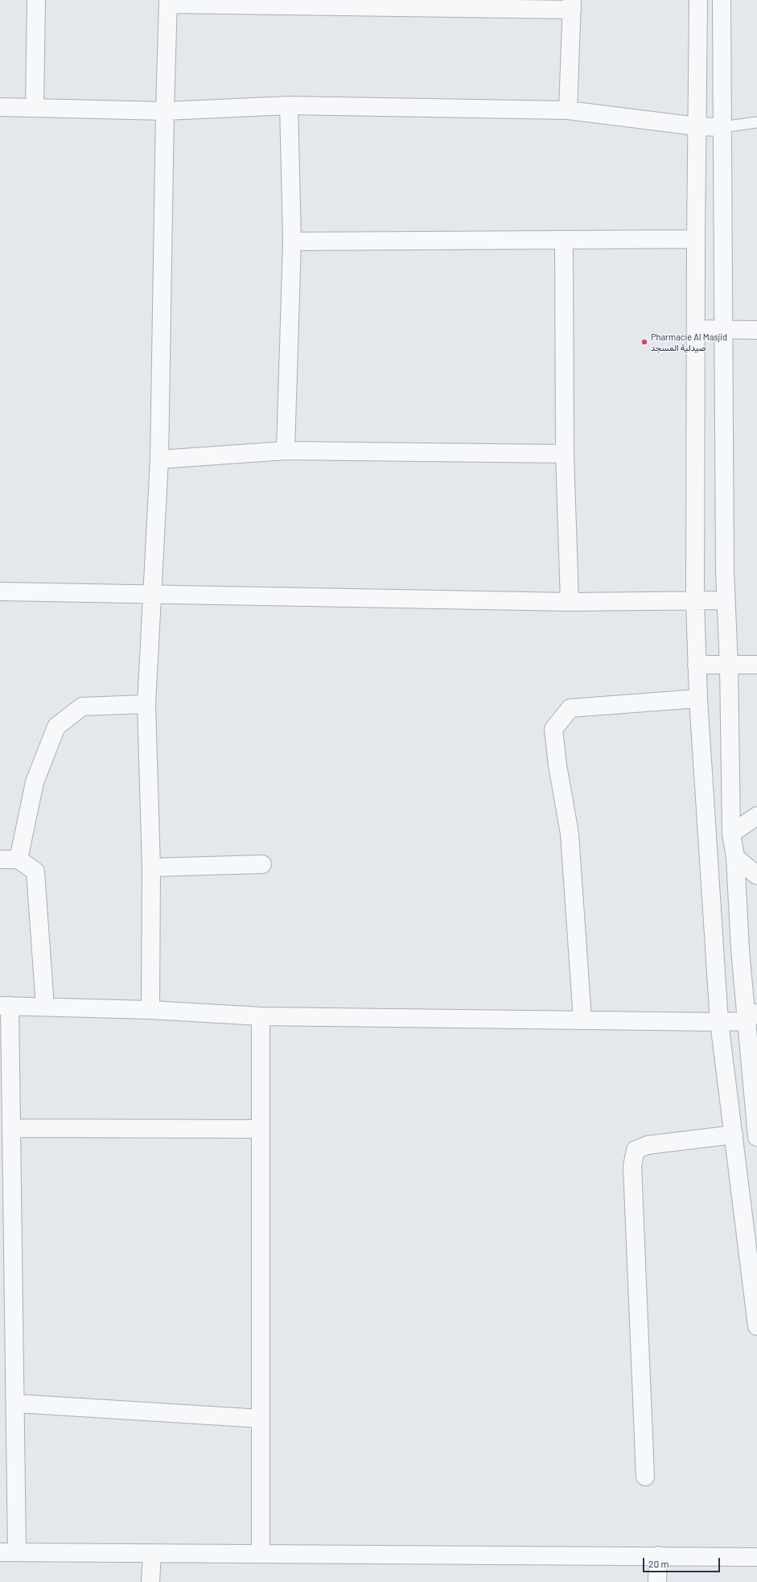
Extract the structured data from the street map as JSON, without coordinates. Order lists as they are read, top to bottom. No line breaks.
{"places":["Pharmacie Al Masjid صيدلية المسجد"],"scale_bar":"20 m"}
